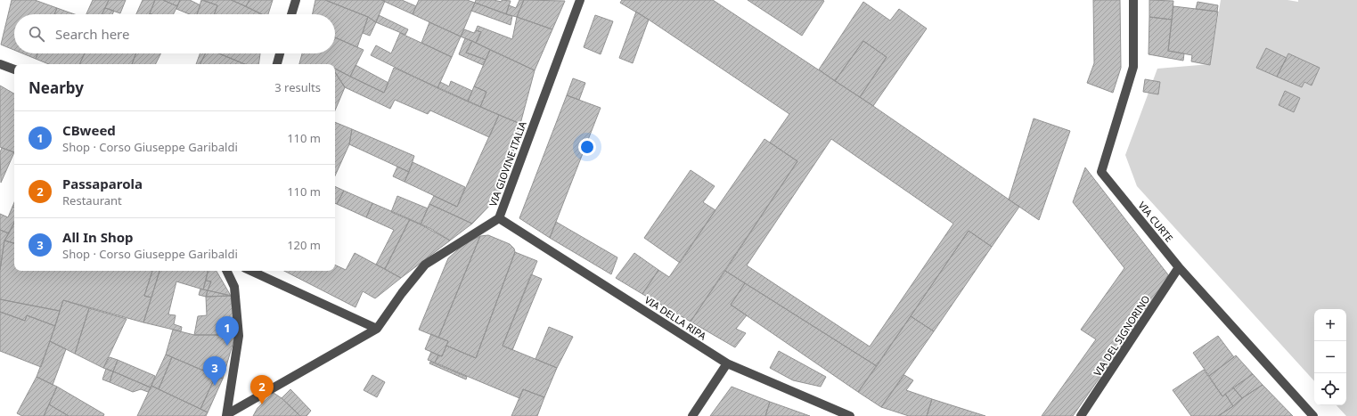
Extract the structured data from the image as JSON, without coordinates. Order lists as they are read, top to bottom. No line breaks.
{"streets":{"street":["VIA GIOVINE ITALIA","VIA CURTE","VIA DELLA RIPA","VIA DEL SIGNORINO"]},"crossings":[["VIA GIOVINE ITALIA","VIA DELLA RIPA"],["VIA CURTE","VIA DEL SIGNORINO"]],"page":{"search":"Search here","heading":["Nearby","3 results"],"list":[{"mark":"1","name":"CBweed","note":"Shop · Corso Giuseppe Garibaldi","value":"110 m"},{"mark":"2","name":"Passaparola","note":"Restaurant","value":"110 m"},{"mark":"3","name":"All In Shop","note":"Shop · Corso Giuseppe Garibaldi","value":"120 m"}],"map_buttons":["+","−"],"pins":["1","3","2"]}}
